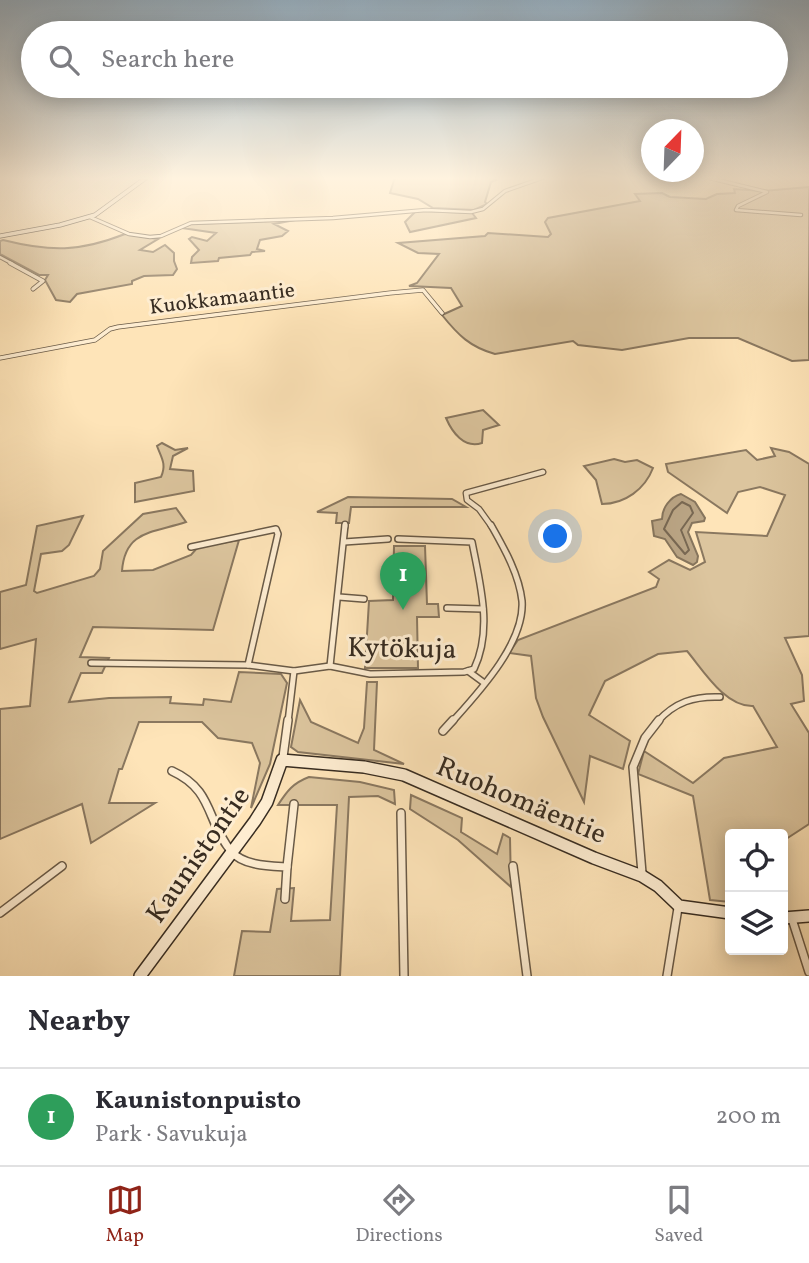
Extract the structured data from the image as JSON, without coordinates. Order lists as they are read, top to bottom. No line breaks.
{"streets":{"street":["Kuokkamaantie","Kytökuja","Ruohomäentie","Kaunistontie"]},"crossings":[["Kytökuja","Kaunistontie"],["Ruohomäentie","Kaunistontie"]],"north":"top right","page":{"search":"Search here","pins":"1","heading":"Nearby","list":[{"mark":"1","name":"Kaunistonpuisto","note":"Park · Savukuja","value":"200 m"}],"nav":["Map","Directions","Saved"]}}
